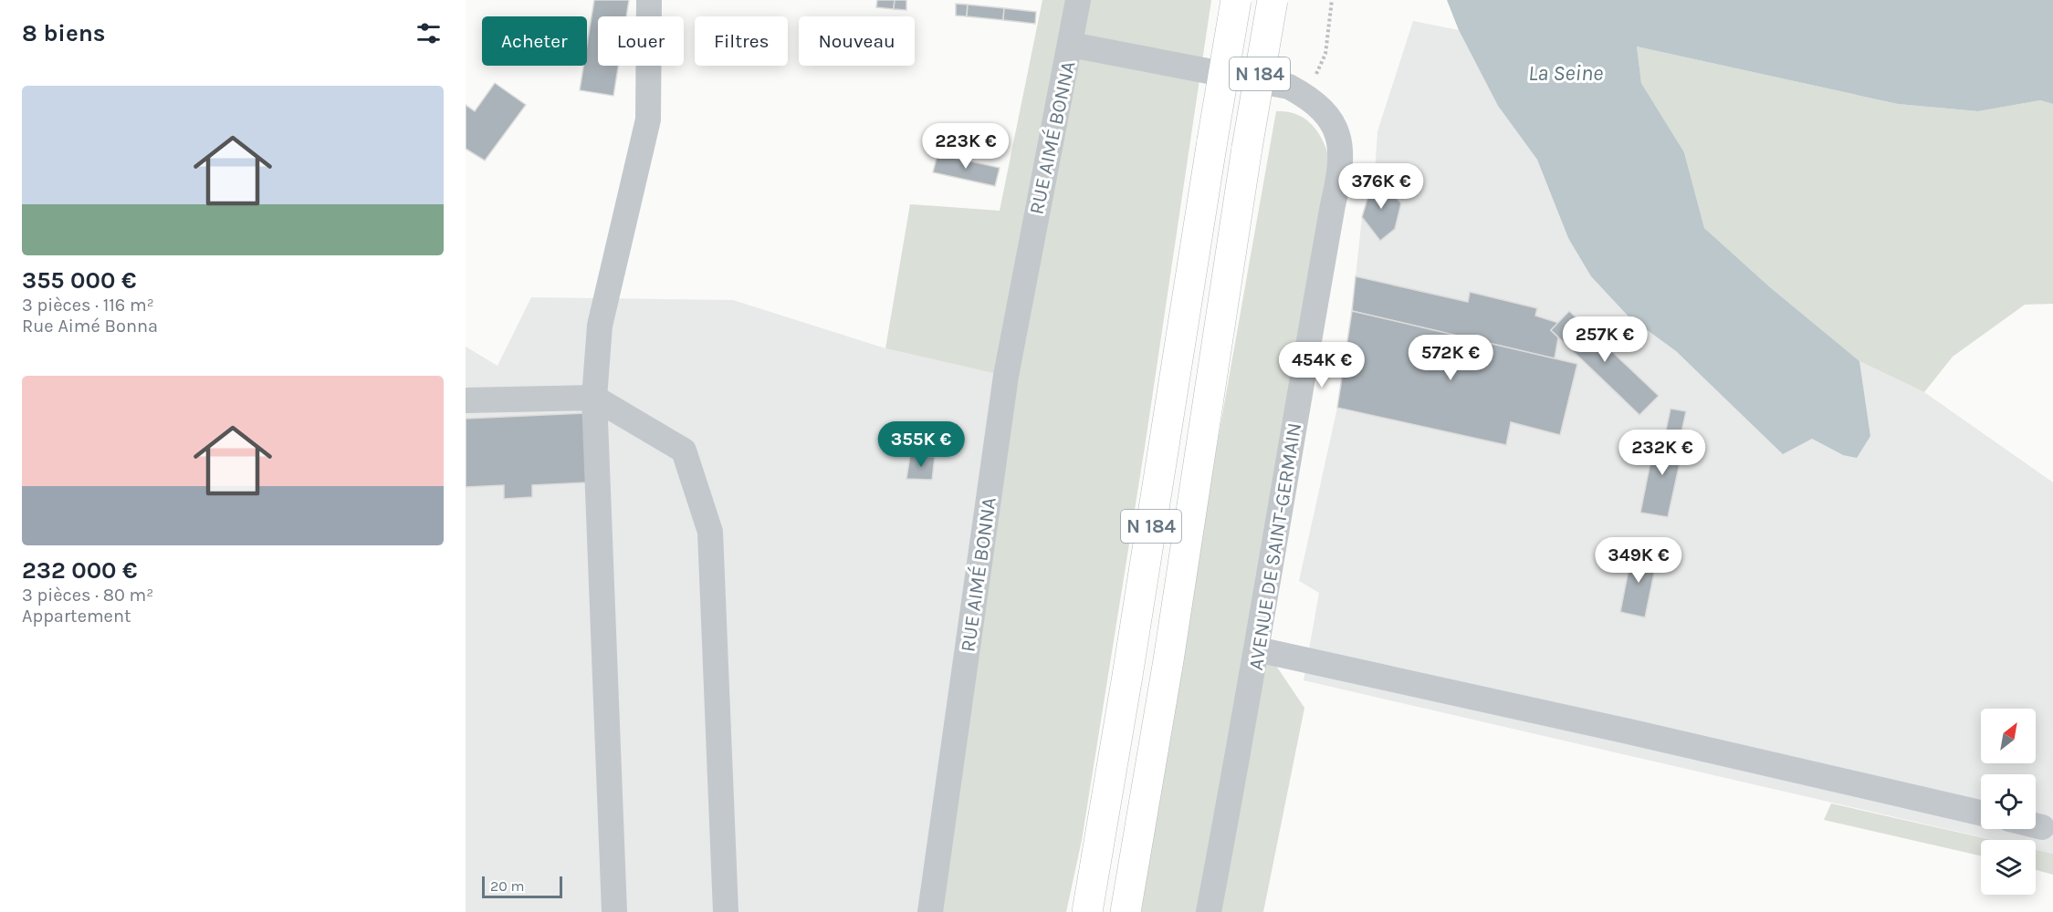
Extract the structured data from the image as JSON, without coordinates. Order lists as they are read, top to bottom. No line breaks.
{"streets":{"main road":["N 184"],"street":["RUE AIMÉ BONNA","AVENUE DE SAINT-GERMAIN"]},"crossings":[["RUE AIMÉ BONNA","AVENUE DE SAINT-GERMAIN"]],"water":["La Seine"],"scale_bar":"20 m","north":"top right","page":{"heading":"8 biens","chip":["Acheter","Louer","Filtres","Nouveau"],"list":[{"name":"355 000 €","note":"3 pièces · 116 m² · Rue Aimé Bonna"},{"name":"232 000 €","note":"3 pièces · 80 m² · Appartement"}],"price":["223K €","376K €","257K €","572K €","454K €","355K €","232K €","349K €"],"scale":"20 m"}}
